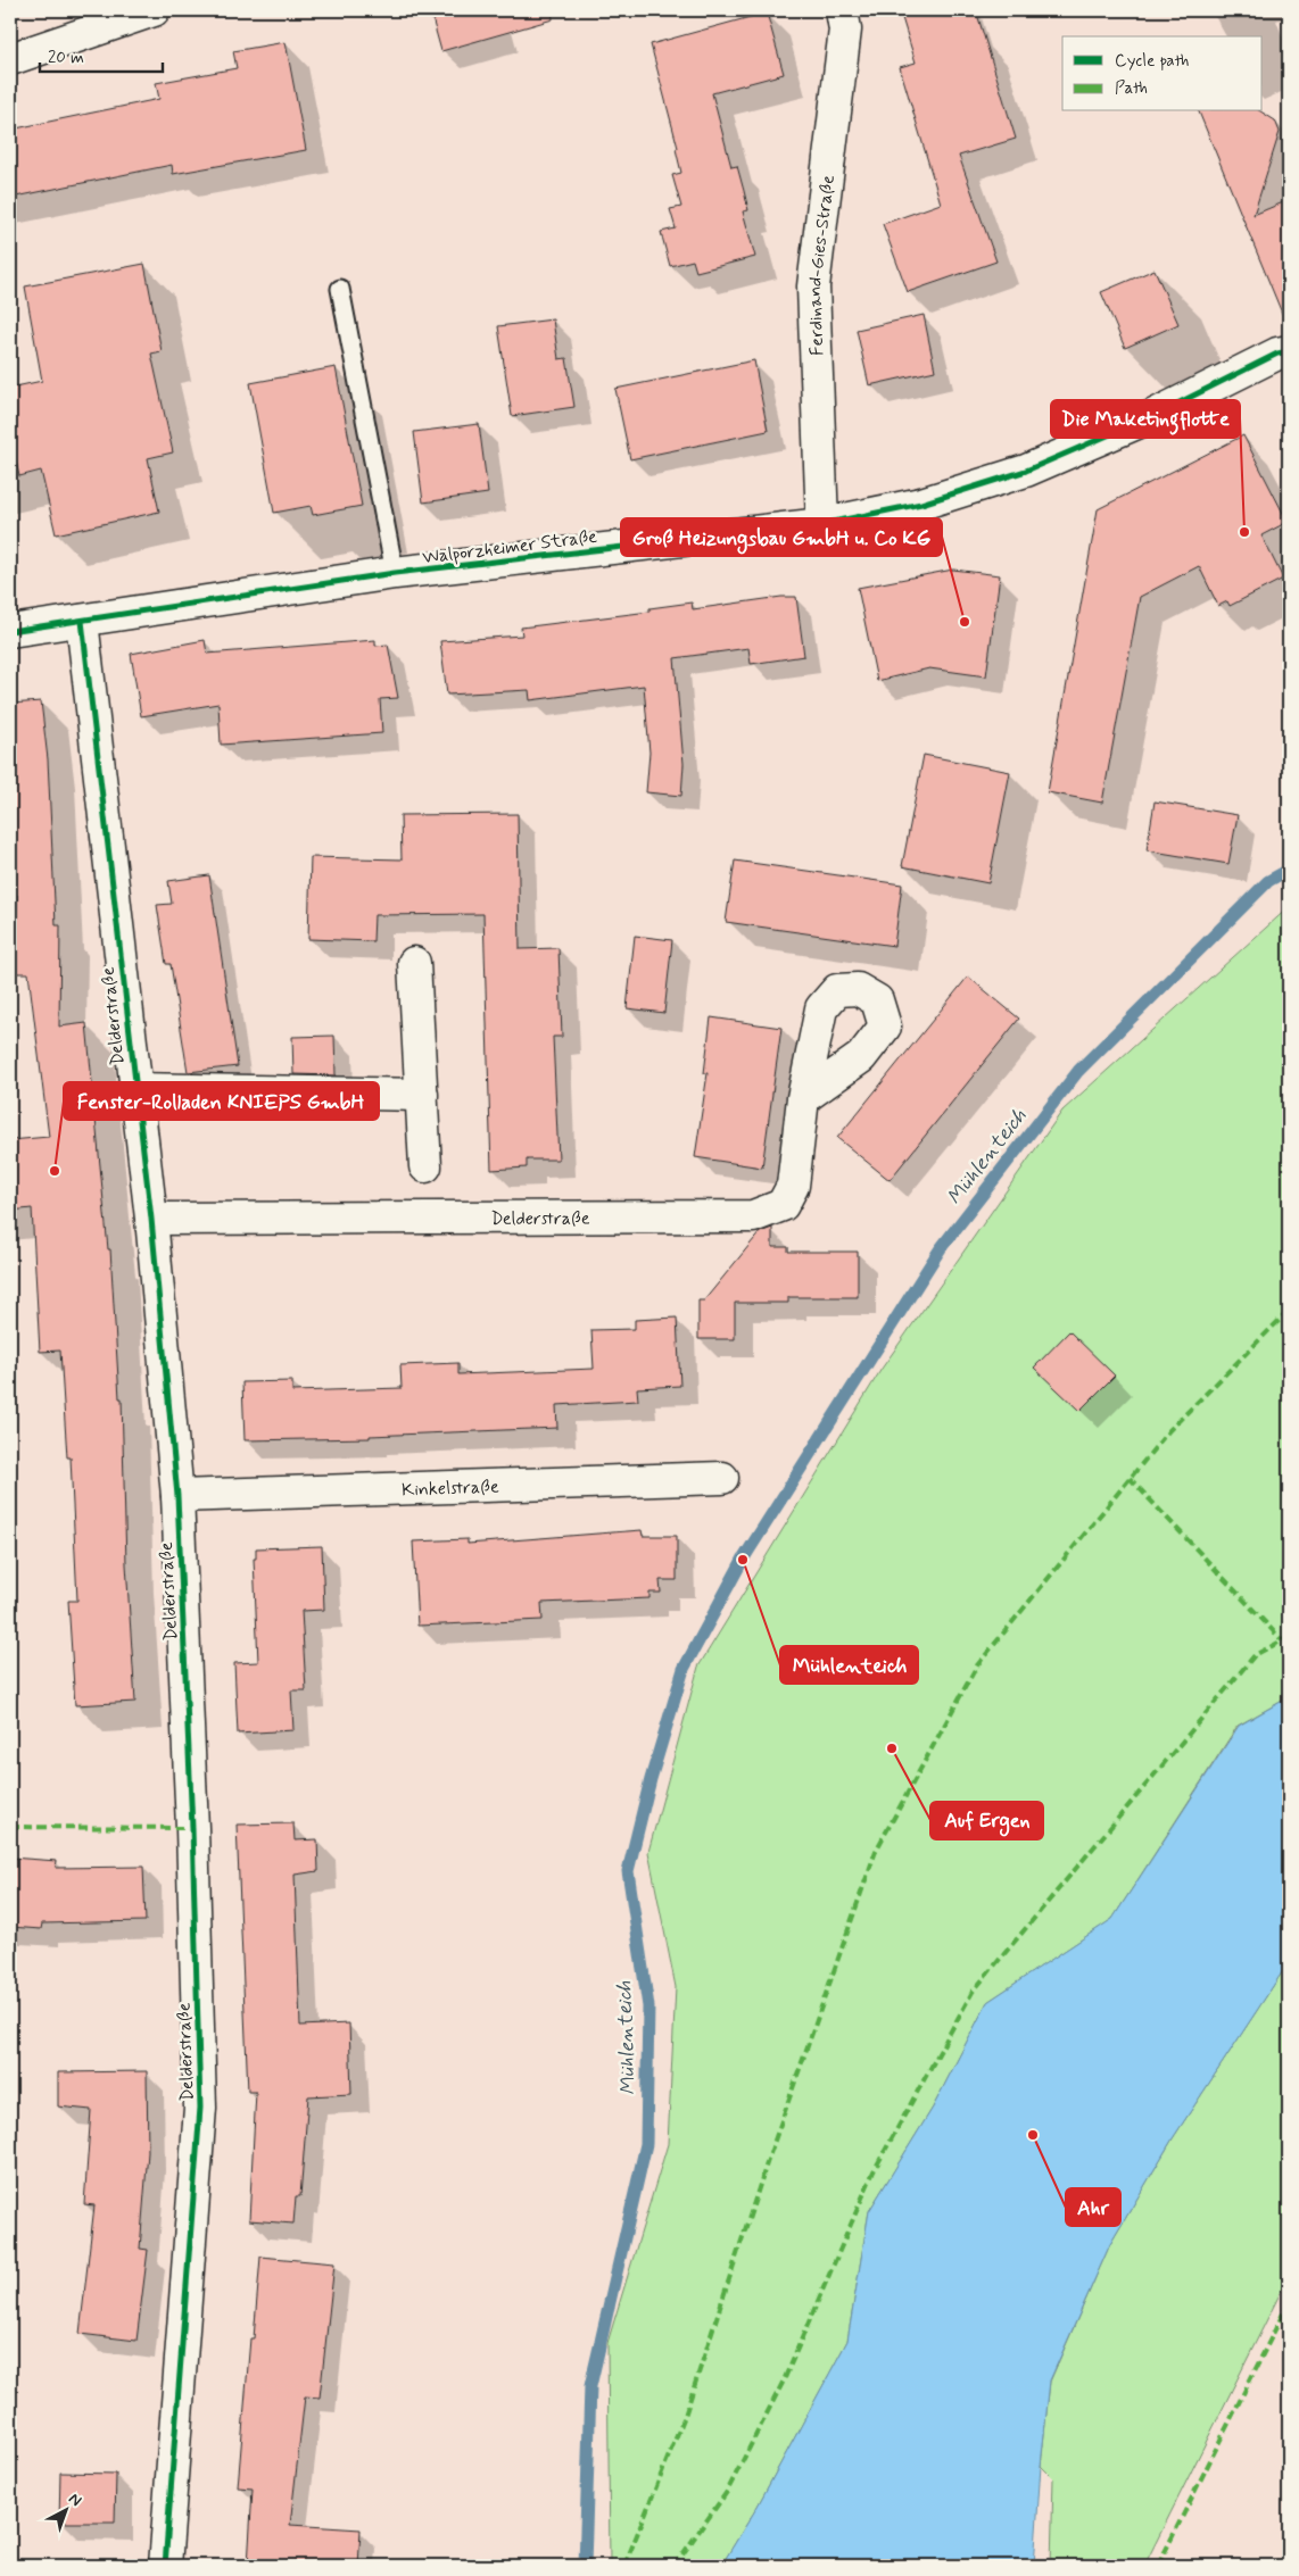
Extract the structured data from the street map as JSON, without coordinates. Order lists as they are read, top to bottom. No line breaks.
{"streets":{"street":["Ferdinand-Gies-Straße","Walporzheimer Straße","Delderstraße","Kinkelstraße"]},"crossings":[["Ferdinand-Gies-Straße","Walporzheimer Straße"],["Walporzheimer Straße","Delderstraße"],["Delderstraße","Kinkelstraße"]],"water":["Mühlenteich"],"places":["Die Maketingflotte","Groß Heizungsbau GmbH u. Co KG","Fenster-Rolladen KNIEPS GmbH","Mühlenteich","Auf Ergen","Ahr"],"legend":["Cycle path","Path"],"scale_bar":"20 m","north":"top right"}
